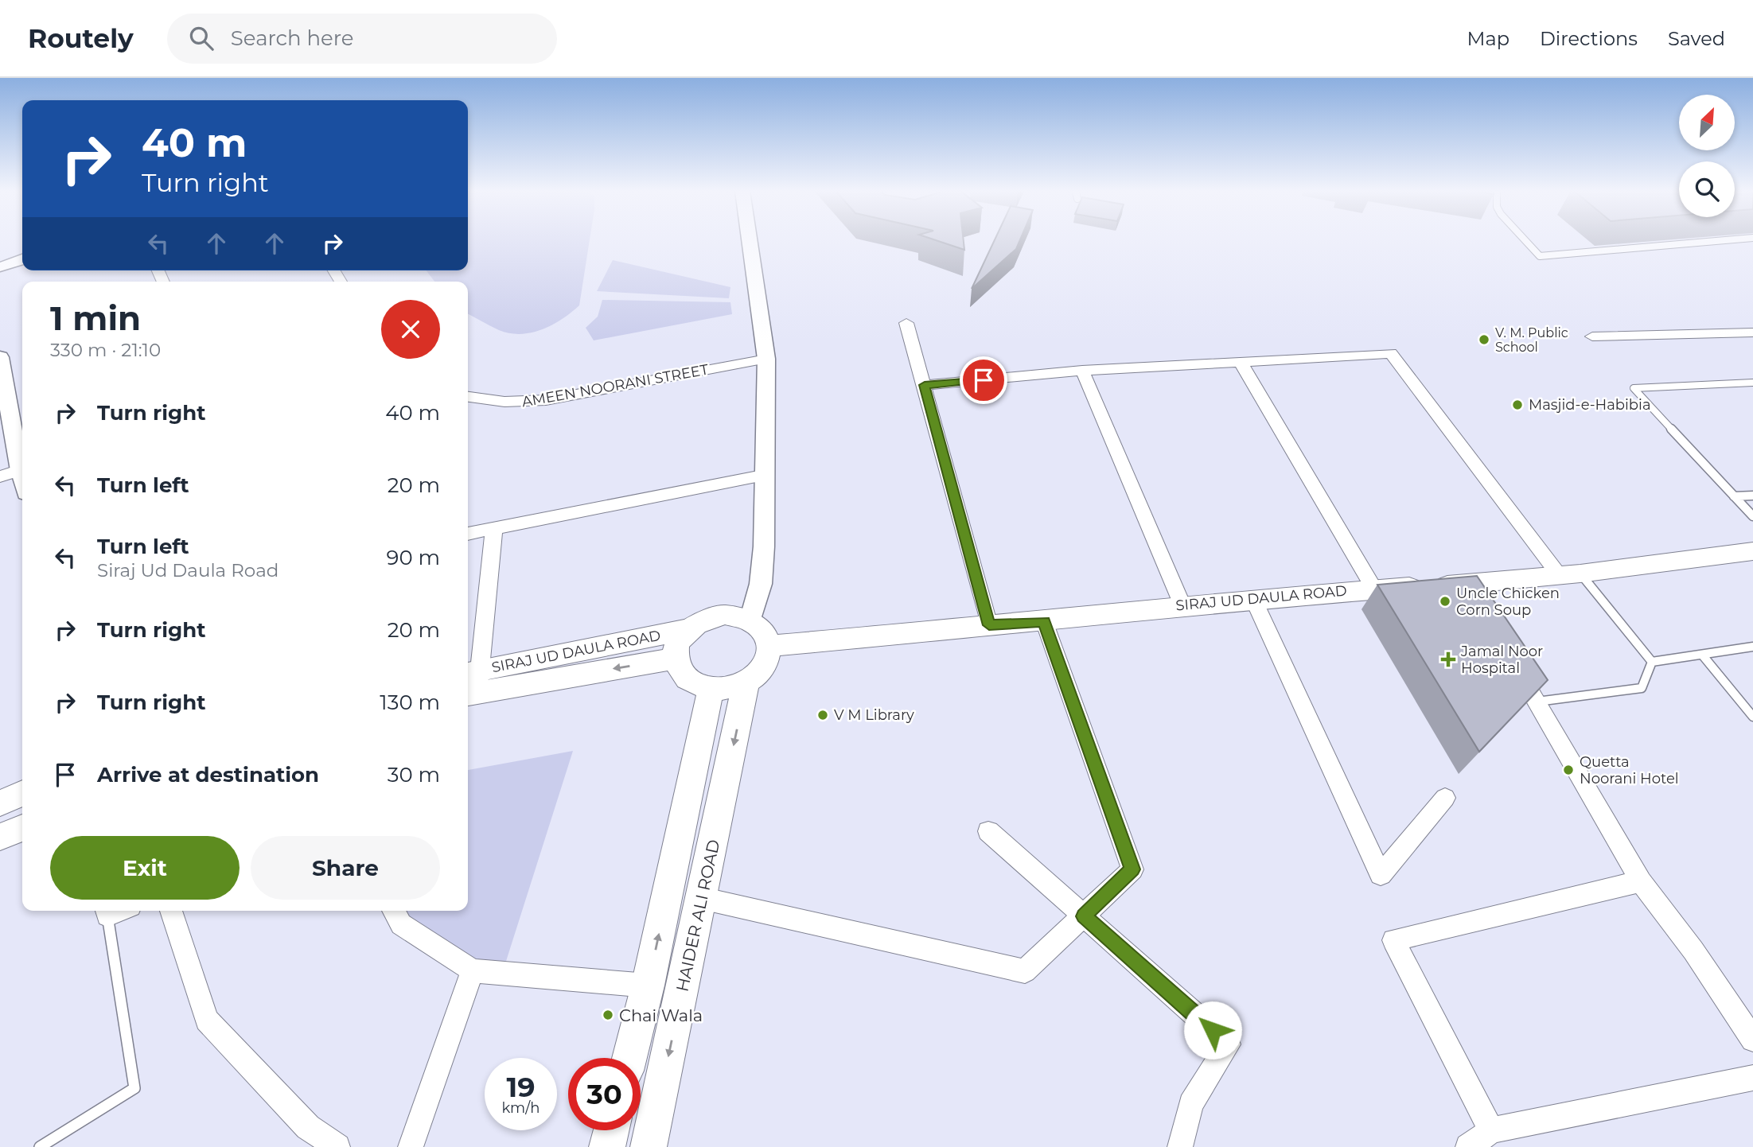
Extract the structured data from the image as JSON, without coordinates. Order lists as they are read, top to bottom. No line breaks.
{"streets":{"main road":["SIRAJ UD DAULA ROAD","HAIDER ALI ROAD"],"street":["AMEEN NOORANI STREET"]},"crossings":[["SIRAJ UD DAULA ROAD","HAIDER ALI ROAD"]],"places":{"other":["V. M. Public School","Masjid-e-Habibia","Uncle Chicken Corn Soup","V M Library","Quetta Noorani Hotel","Chai Wala"],"health":["Jamal Noor Hospital"]},"north":"top right","page":{"header":"Routely","search":"Search here","nav":["Map","Directions","Saved"],"turn":["40 m","Turn right"],"heading":["1 min","330 m · 21:10"],"list":[{"name":"Turn right","value":"40 m"},{"name":"Turn left","value":"20 m"},{"name":"Turn left","note":"Siraj Ud Daula Road","value":"90 m"},{"name":"Turn right","value":"20 m"},{"name":"Turn right","value":"130 m"},{"name":"Arrive at destination","value":"30 m"}],"buttons":["Exit","Share"],"speed":"19 km/h","limit":"30"}}
